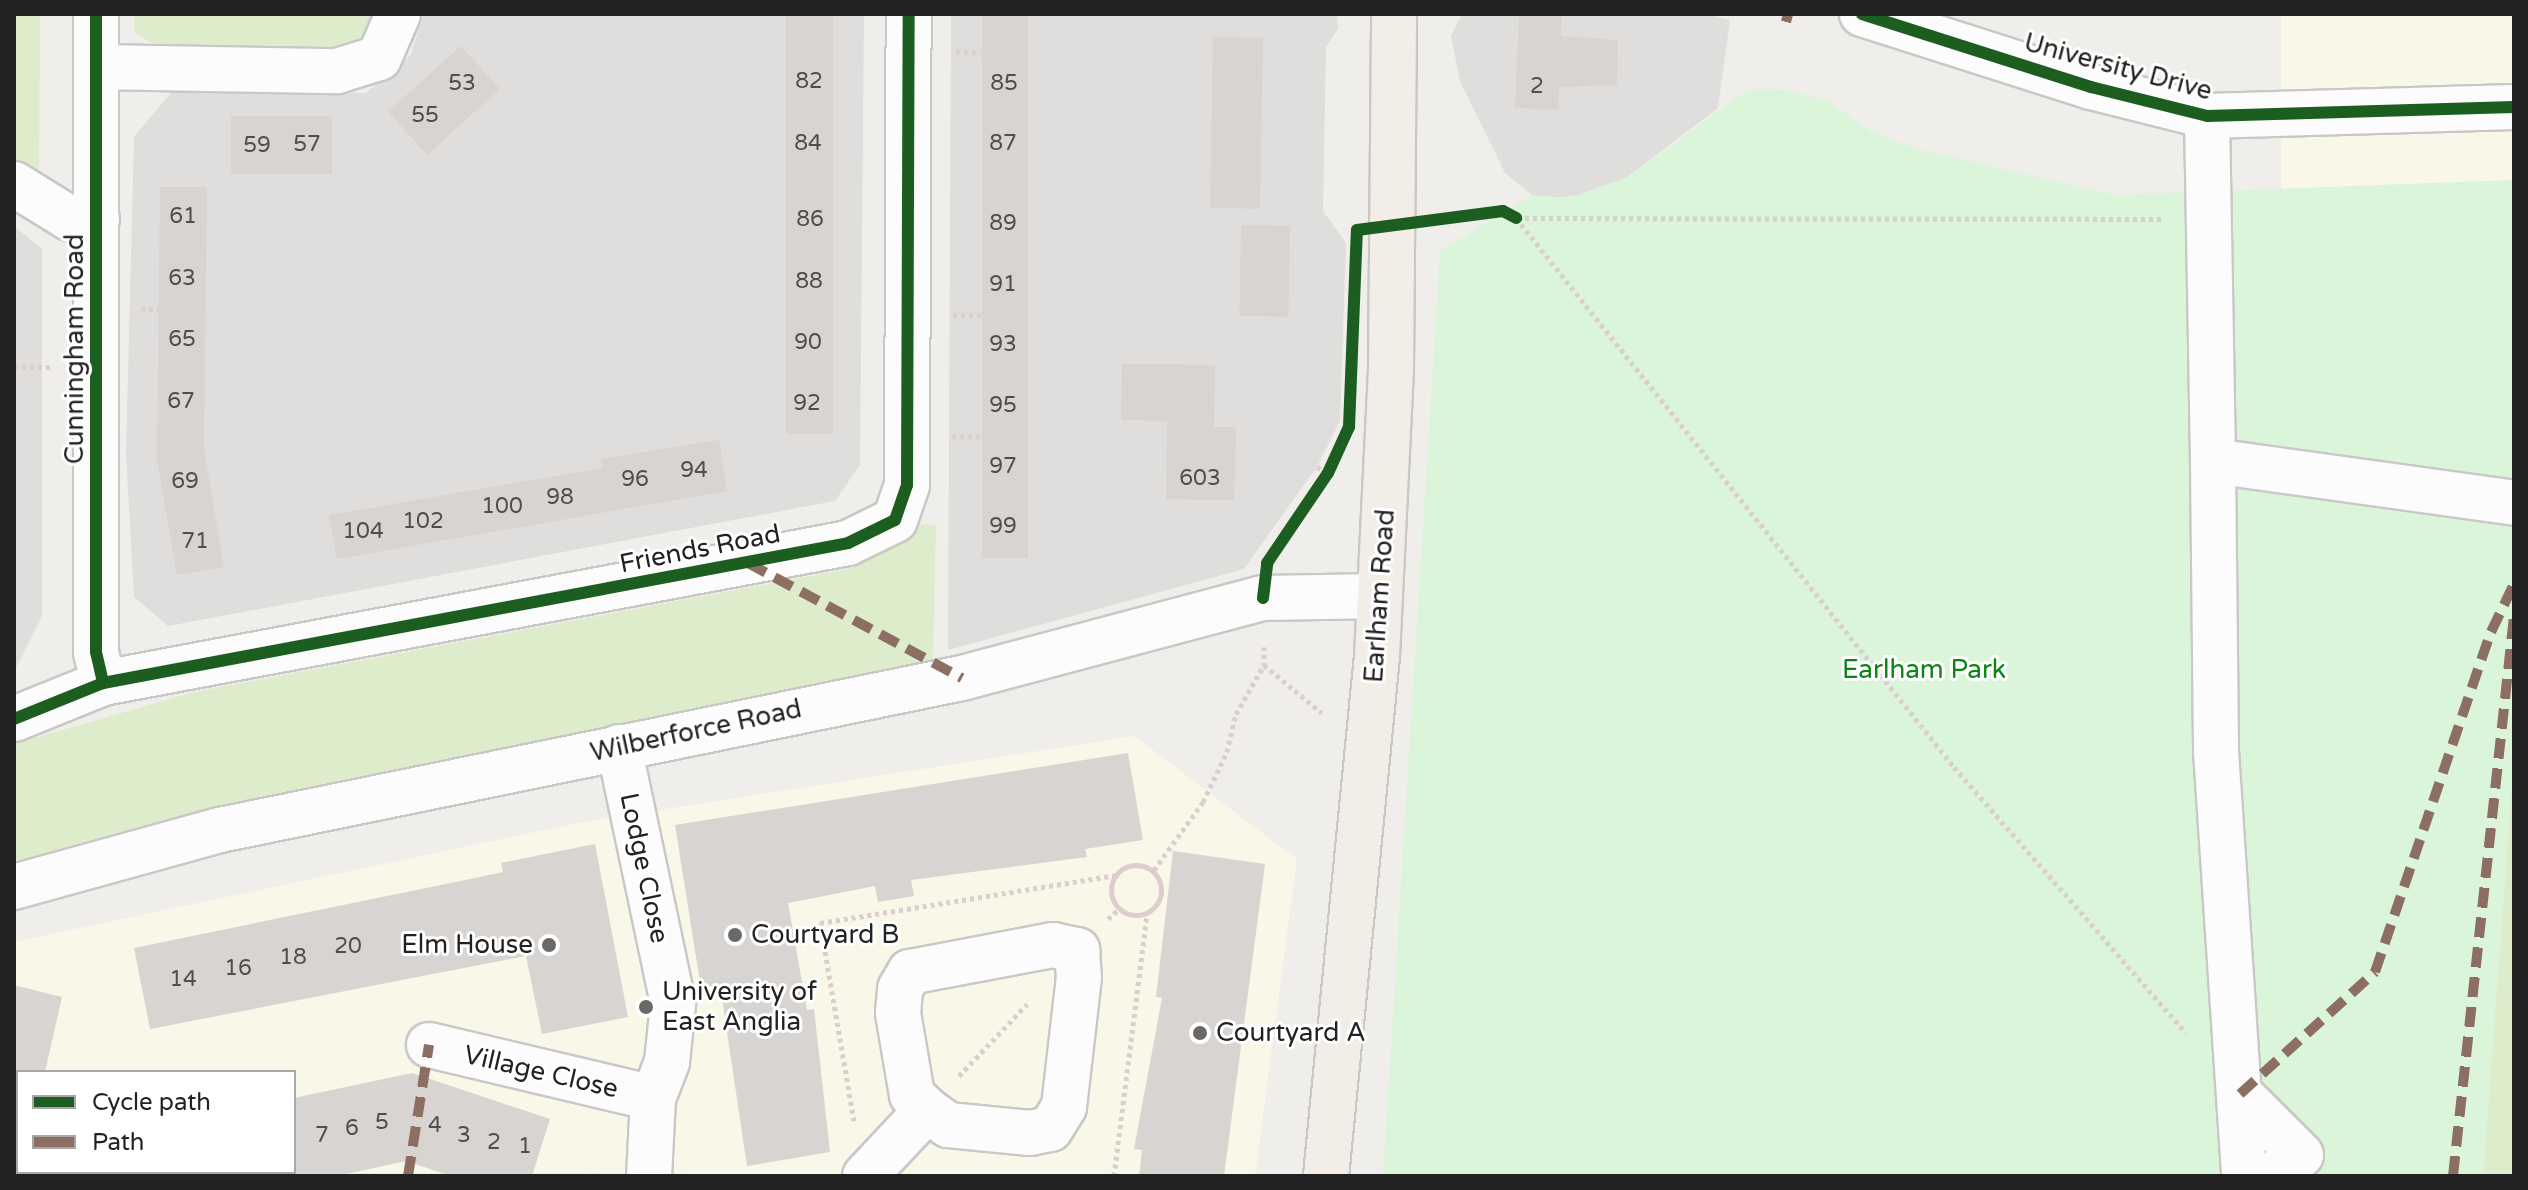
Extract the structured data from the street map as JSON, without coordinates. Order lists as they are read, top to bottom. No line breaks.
{"streets":{"main road":["Earlham Road"],"street":["University Drive","Cunningham Road","Friends Road","Wilberforce Road","Lodge Close","Village Close"]},"crossings":[["Cunningham Road","Friends Road"],["Earlham Road","Wilberforce Road"],["Wilberforce Road","Lodge Close"],["Lodge Close","Village Close"]],"parks":["Earlham Park"],"places":["Courtyard B","Elm House","University of East Anglia","Courtyard A"],"house_numbers":["82","53","85","2","55","84","87","57","59","61","86","89","63","88","91","65","90","93","67","92","95","97","94","603","96","69","98","100","102","99","104","71","20","18","16","14","5","4","6","7","3","2","1"],"legend":["Cycle path","Path"]}
